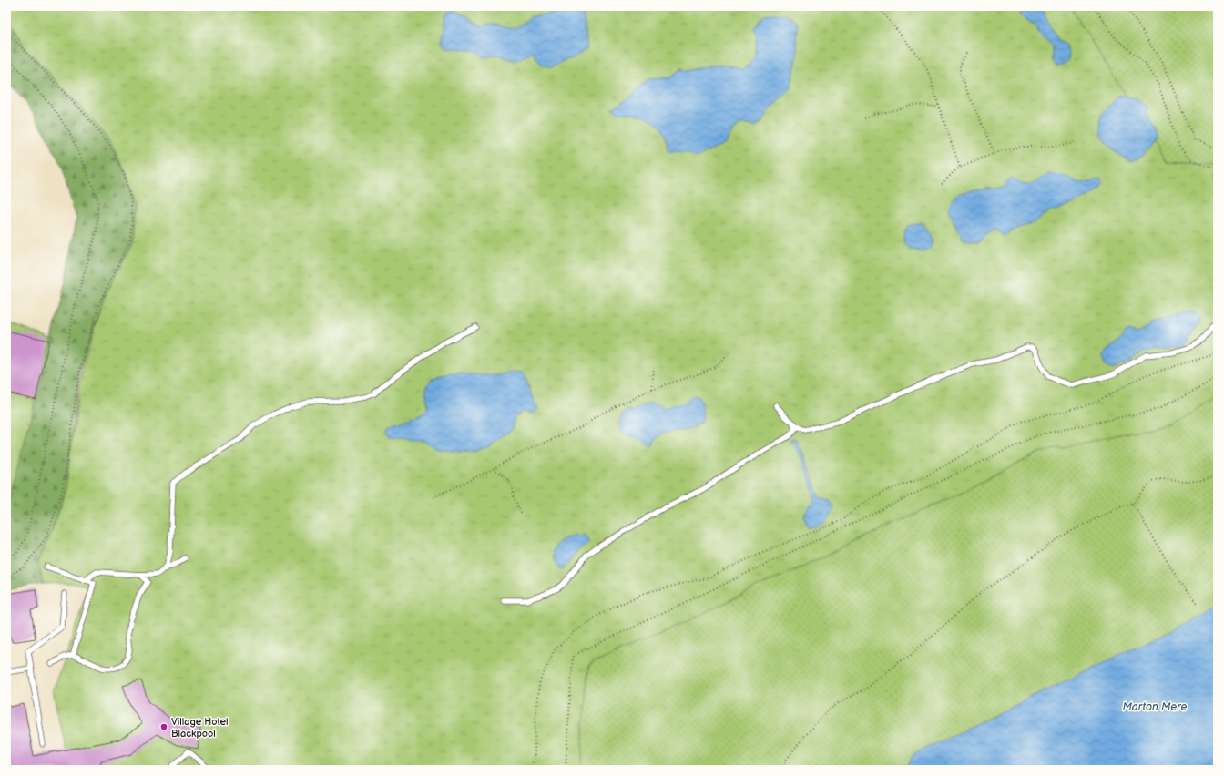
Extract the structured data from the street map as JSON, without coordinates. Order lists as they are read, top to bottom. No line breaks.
{"water":["Marton Mere"],"places":["Village Hotel Blackpool"]}
